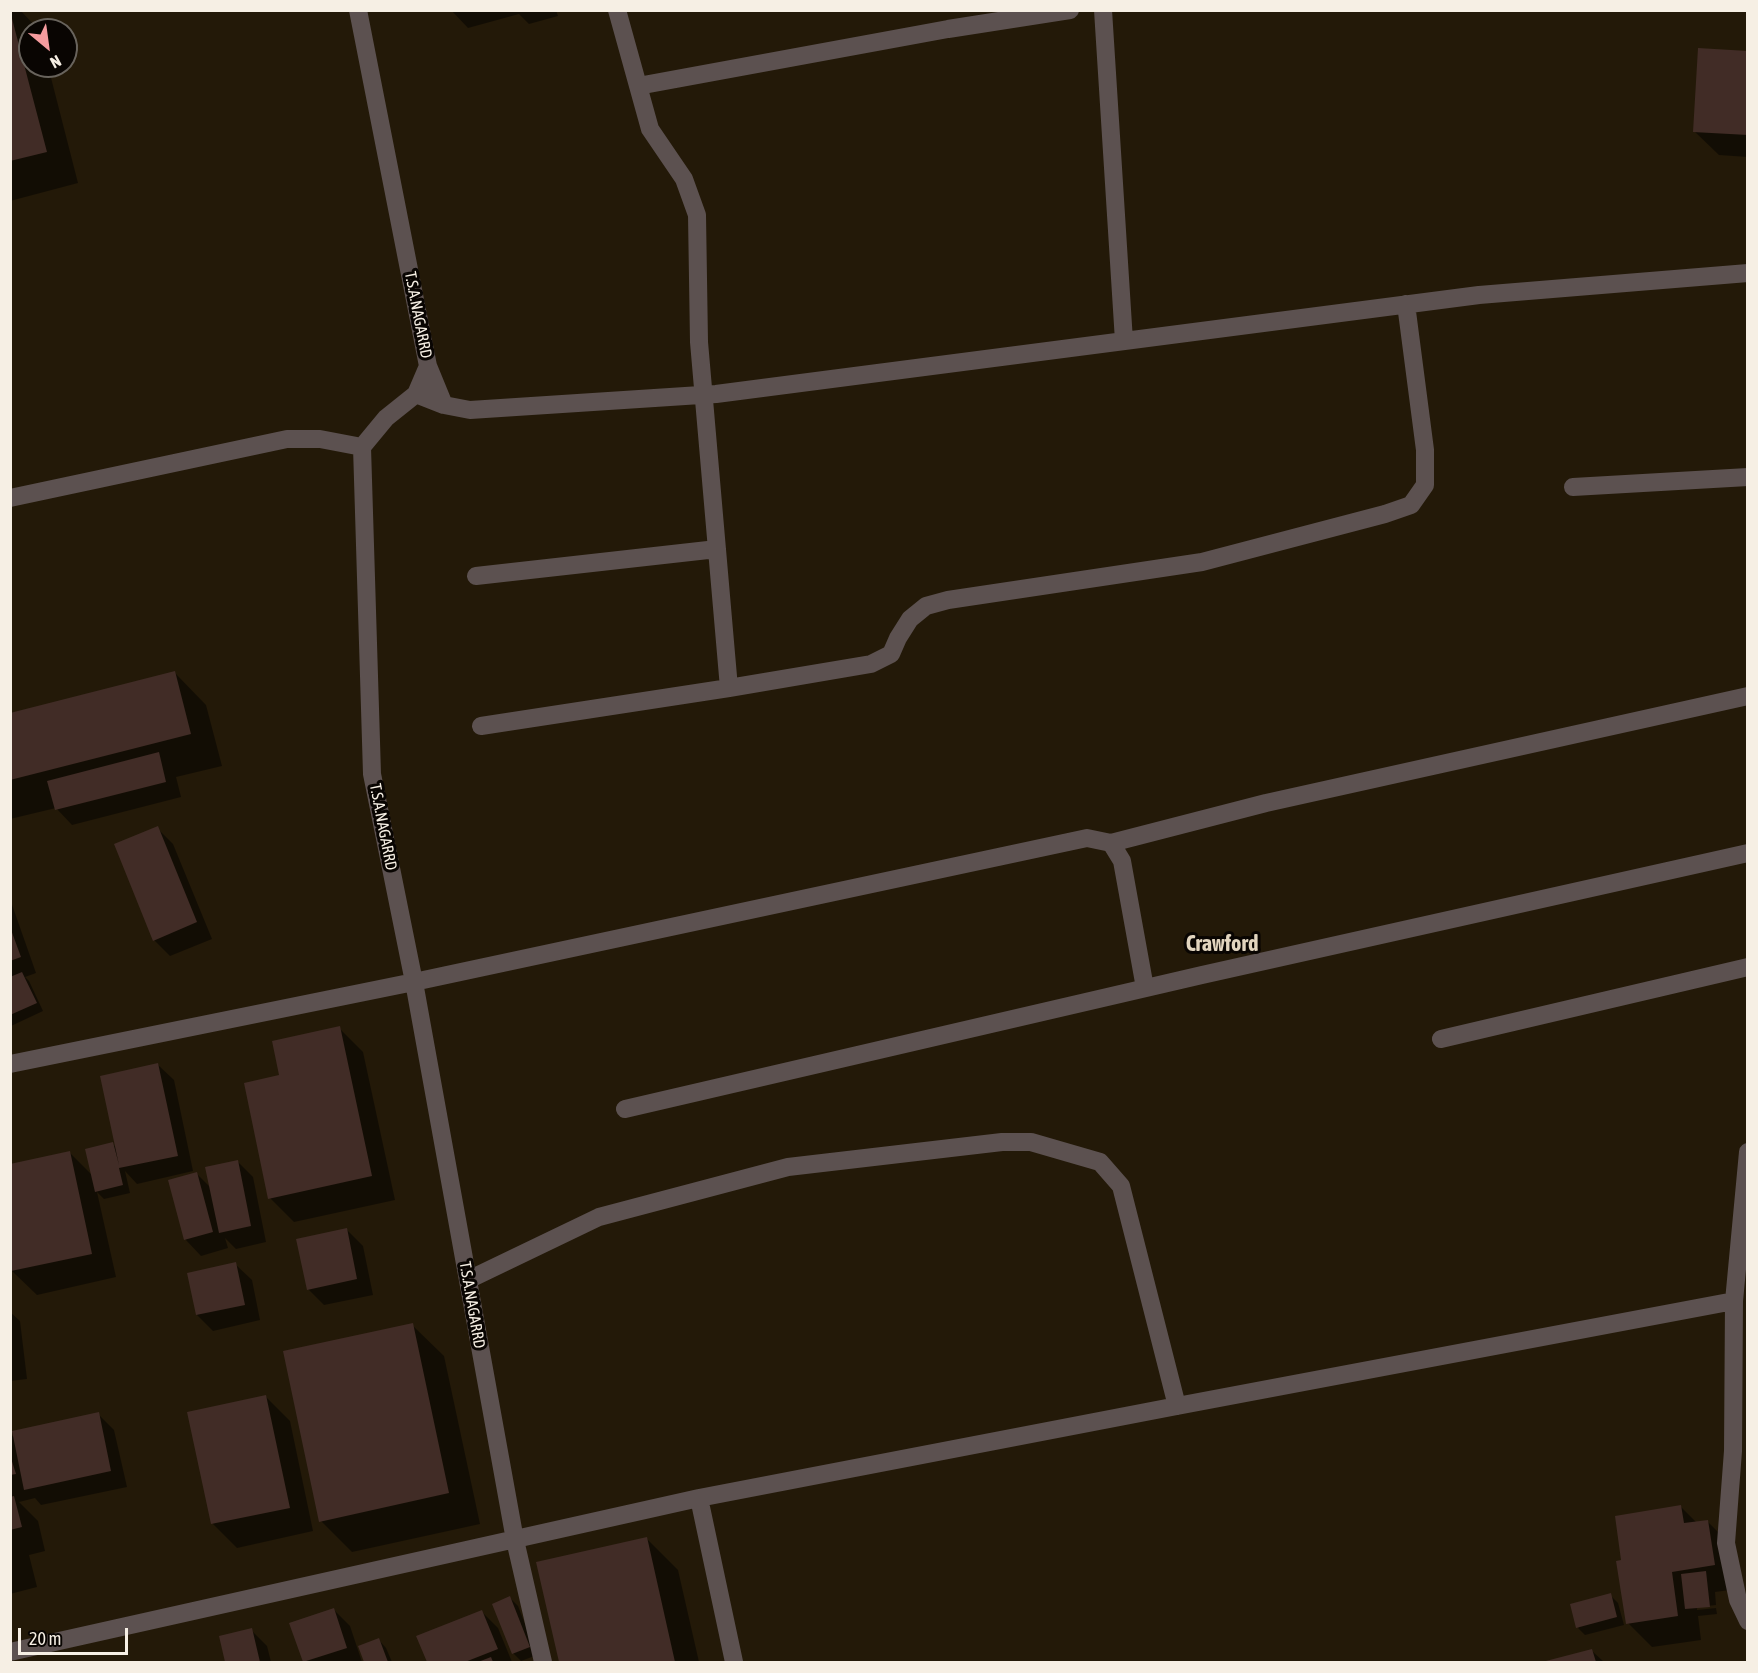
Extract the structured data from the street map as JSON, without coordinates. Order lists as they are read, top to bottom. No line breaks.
{"streets":{"street":["T.S.A.NAGARRD"]},"districts":["Crawford"],"scale_bar":"20 m","north":"bottom right"}
